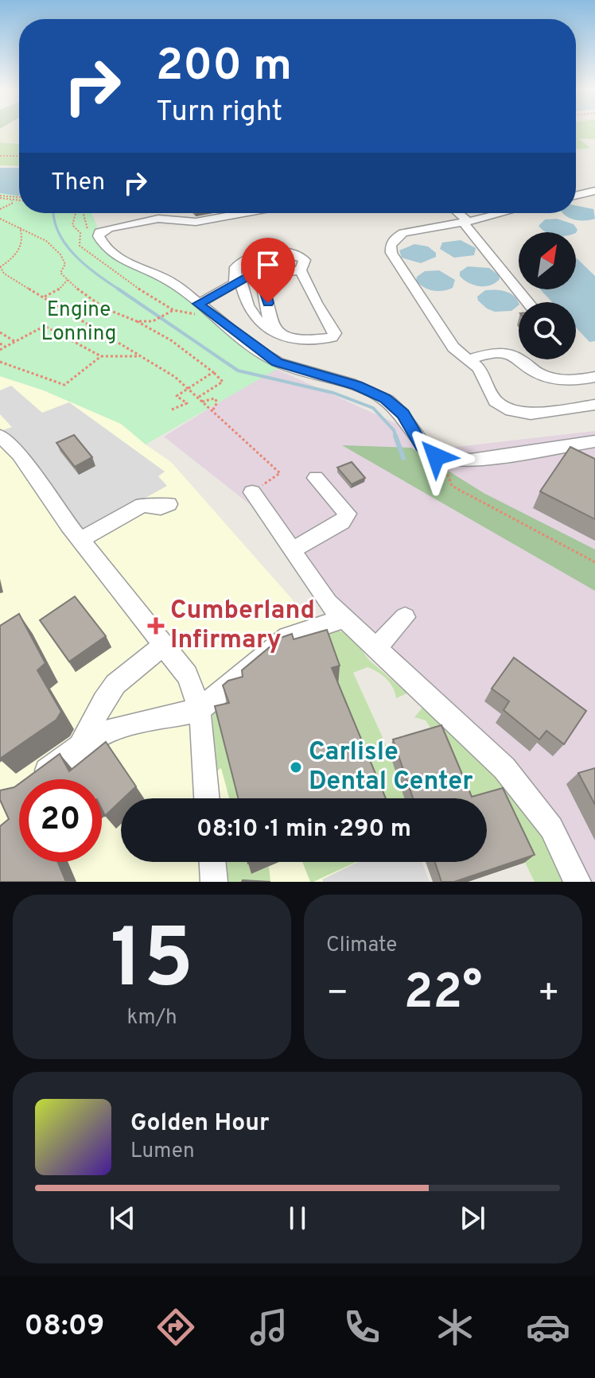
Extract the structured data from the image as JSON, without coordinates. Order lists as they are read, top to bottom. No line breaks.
{"parks":["Engine Lonning"],"places":{"health":["Cumberland Infirmary"],"other":["Carlisle Dental Center"]},"north":"top right","page":{"turn":["200 m","Turn right"],"then":"Then","limit":"20","trip":"08:10 · 1 min · 290 m","tile":[["15","km/h"],"Climate"],"heat":["−","22°","+"],"song":["Golden Hour","Lumen"],"tabs":"08:09"}}
